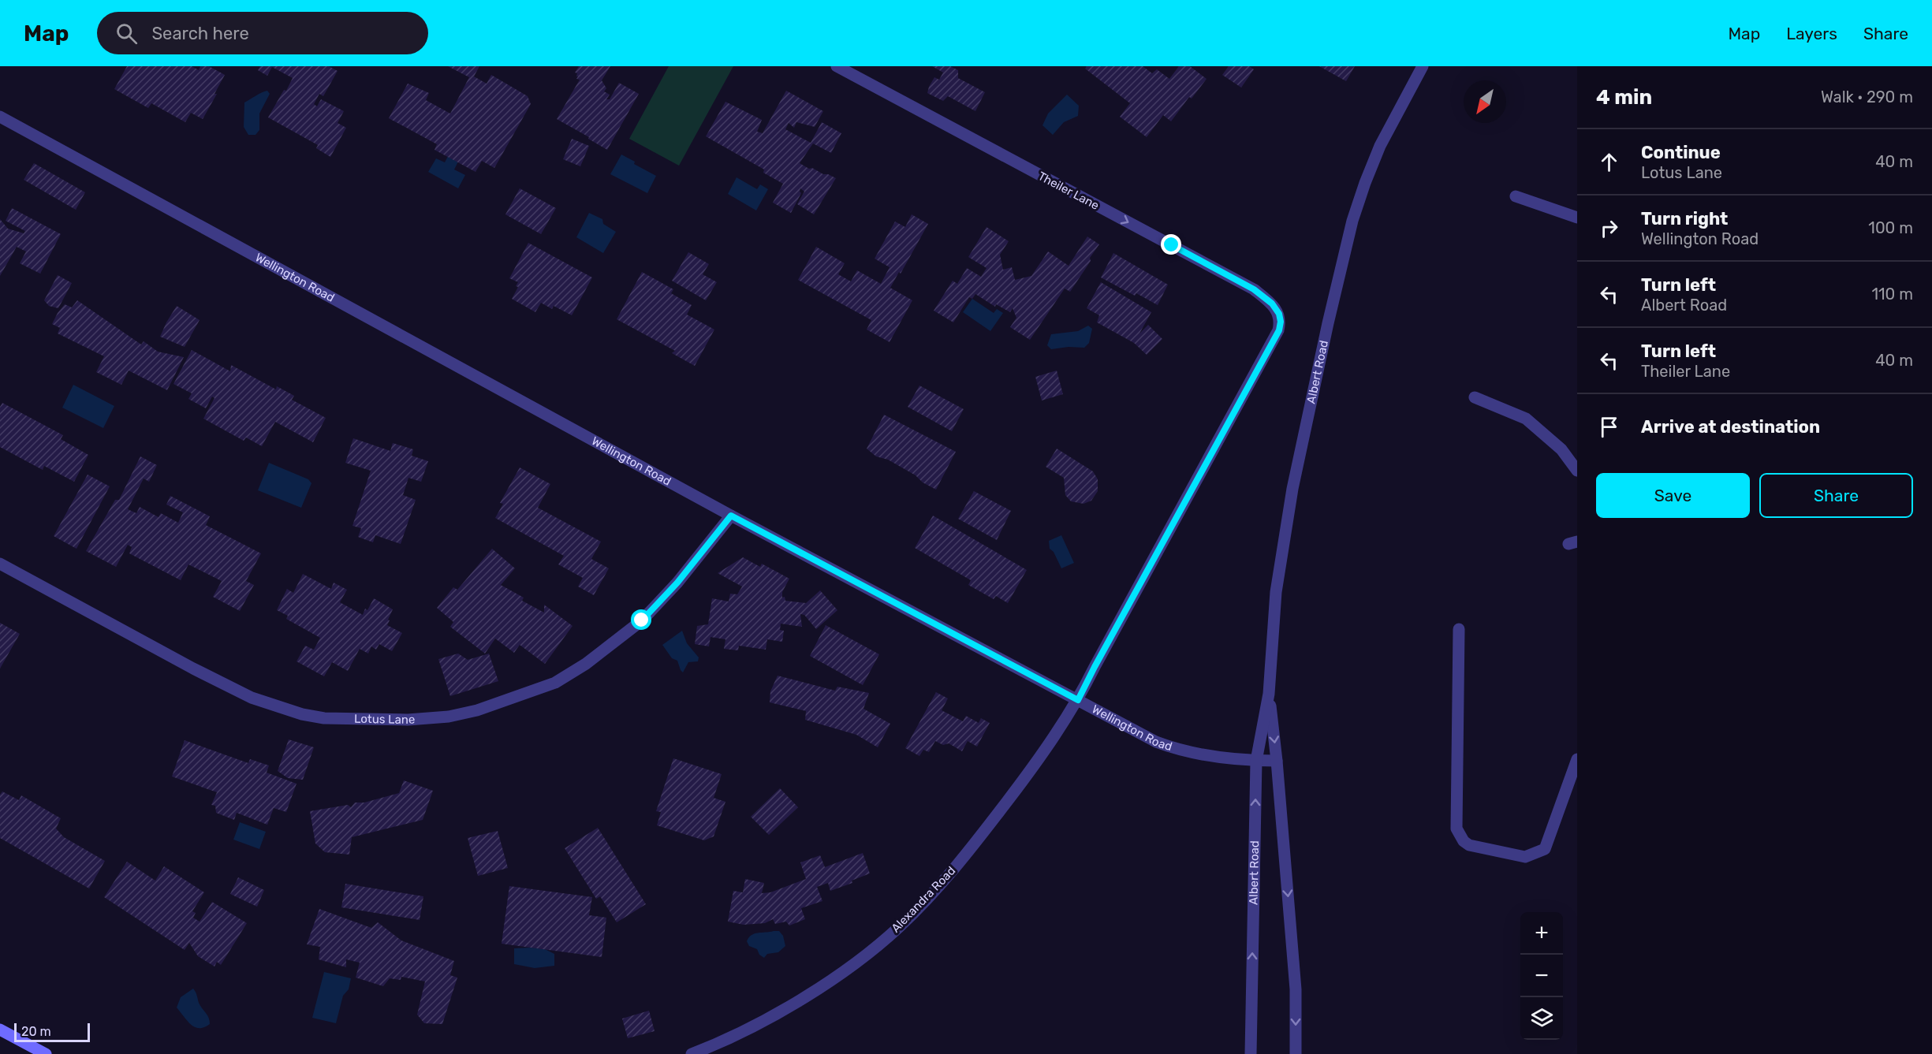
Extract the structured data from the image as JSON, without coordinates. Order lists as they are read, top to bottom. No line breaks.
{"streets":{"street":["Theiler Lane","Wellington Road","Albert Road","Lotus Lane","Alexandra Road"]},"crossings":[["Theiler Lane","Wellington Road"],["Theiler Lane","Alexandra Road"],["Wellington Road","Albert Road"],["Wellington Road","Lotus Lane"],["Wellington Road","Alexandra Road"]],"scale_bar":"20 m","north":"bottom left","page":{"header":"Map","search":"Search here","nav":["Map","Layers","Share"],"heading":["4 min","Walk · 290 m"],"list":[["Continue","Lotus Lane","40 m"],["Turn right","Wellington Road","100 m"],["Turn left","Albert Road","110 m"],["Turn left","Theiler Lane","40 m"],"Arrive at destination"],"buttons":["Save","Share"],"map_buttons":["+","−"],"scale":"20 m"}}
